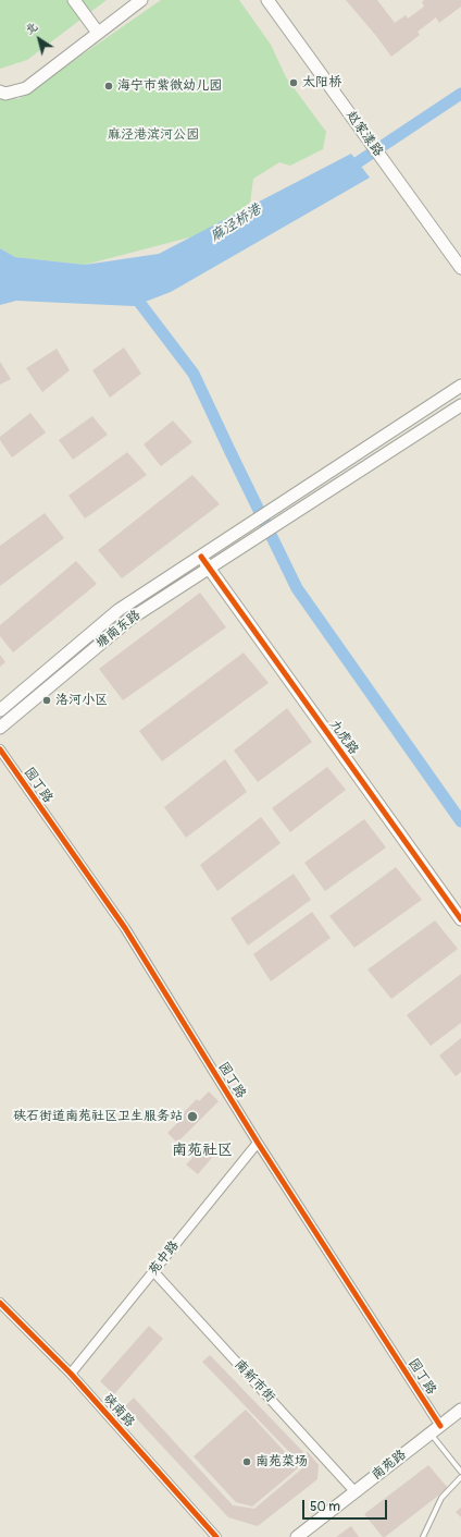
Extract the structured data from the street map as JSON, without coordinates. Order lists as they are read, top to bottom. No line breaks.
{"streets":{"main road":["赵家漾路","塘南东路","九虎路","南苑路"],"street":["园丁路","苑中路","南新市街","硖南路"]},"crossings":[["塘南东路","九虎路"],["园丁路","苑中路"],["园丁路","南苑路"],["苑中路","南新市街"],["苑中路","硖南路"],["南新市街","南苑路"]],"districts":["南苑社区"],"water":["麻泾桥港"],"parks":["麻泾港滨河公园"],"places":["太阳桥","海宁市紫微幼儿园","洛河小区","硖石街道南苑社区卫生服务站","南苑菜场"],"scale_bar":"50 m","north":"top left"}
